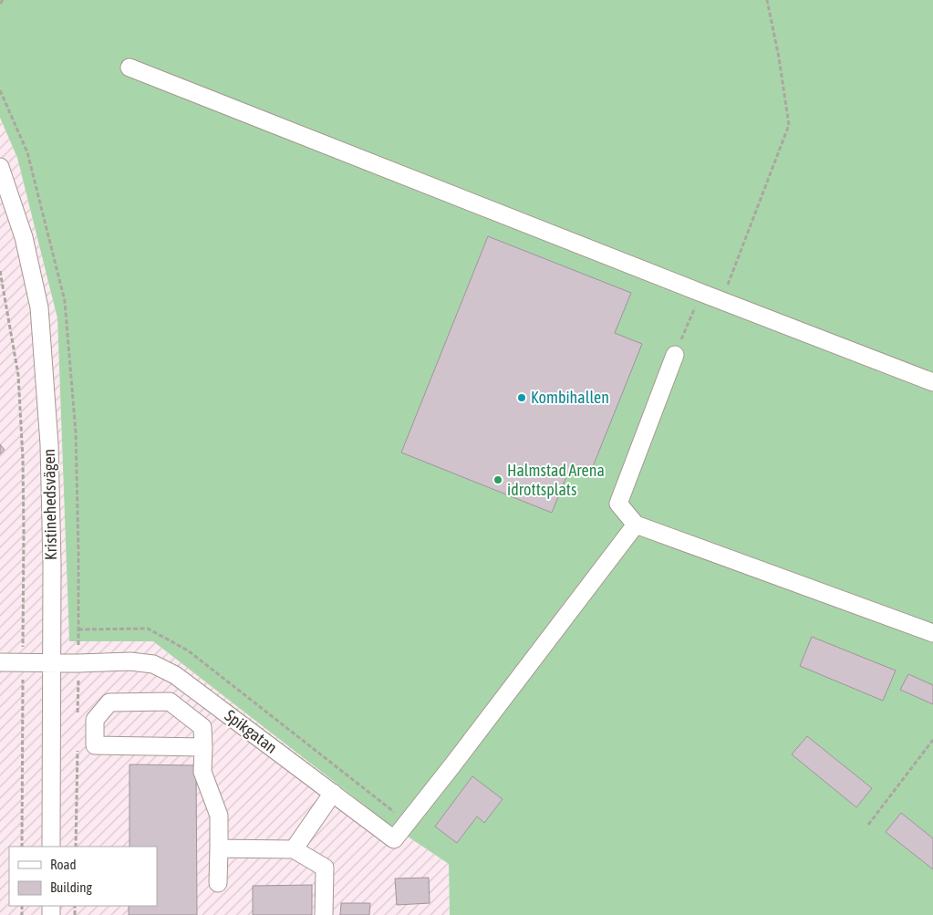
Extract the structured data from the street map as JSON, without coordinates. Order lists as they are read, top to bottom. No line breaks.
{"streets":{"street":["Kristinehedsvägen","Spikgatan"]},"crossings":[["Kristinehedsvägen","Spikgatan"]],"places":["Kombihallen","Halmstad Arena idrottsplats"],"legend":["Road","Building"]}
